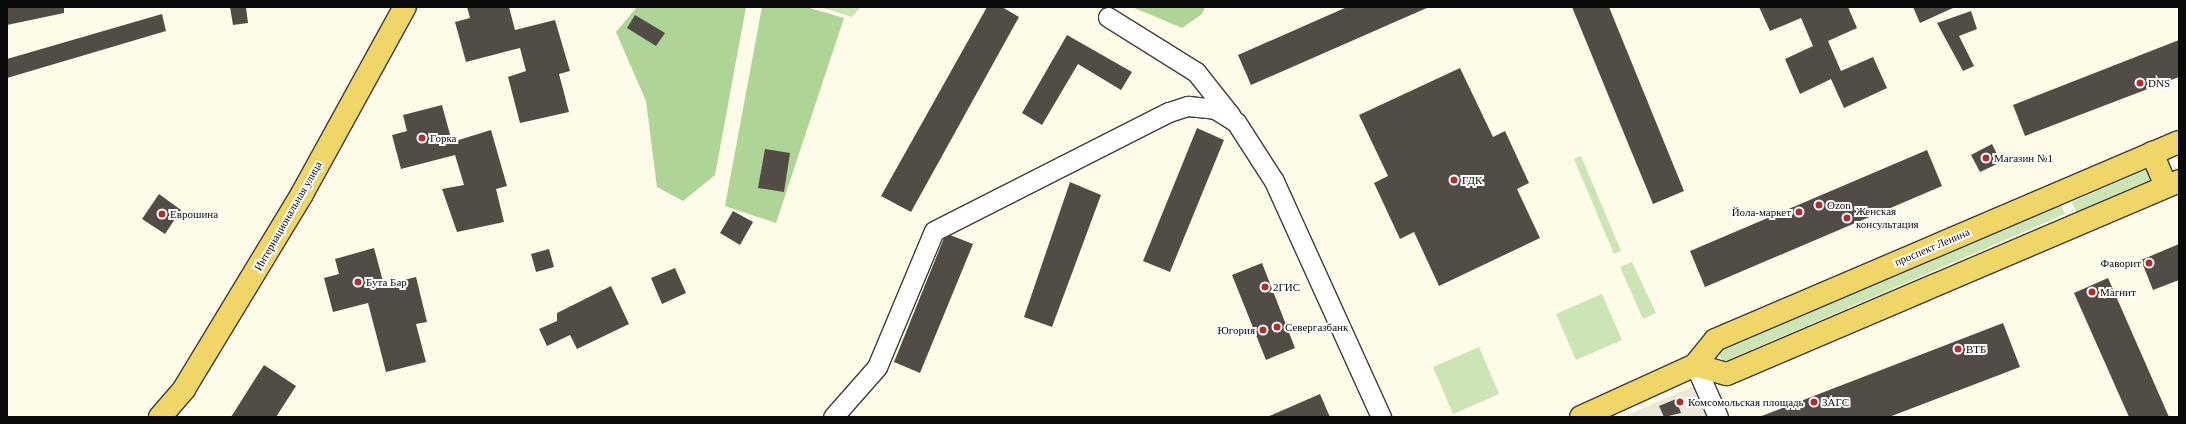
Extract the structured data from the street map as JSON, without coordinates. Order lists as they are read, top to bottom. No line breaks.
{"streets":{"main road":["Интернациональная улица","проспект Ленина"]},"places":["DNS","Горка","Магазин №1","ГДК","Ozon","Йола-маркет","Еврошина","Женская консультация","Фаворит","Бута Бар","2ГИС","Магнит","Севергазбанк","Югория","ВТБ","Комсомольская площадь","ЗАГС"]}
